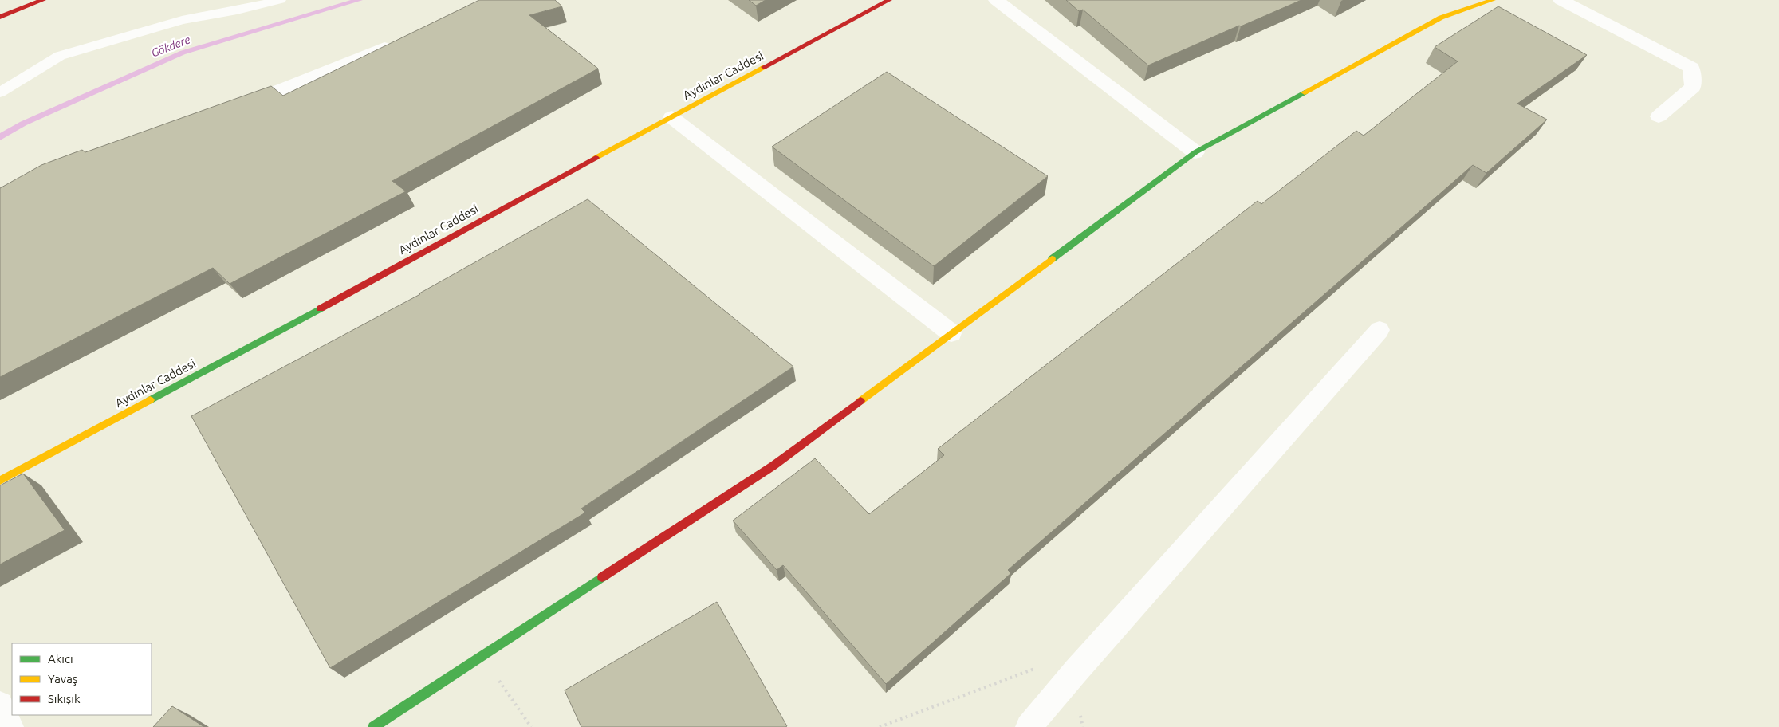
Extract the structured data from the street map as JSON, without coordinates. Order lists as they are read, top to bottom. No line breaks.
{"streets":{"main road":["Aydınlar Caddesi"]},"water":["Gökdere"],"legend":["Akıcı","Yavaş","Sıkışık"]}
